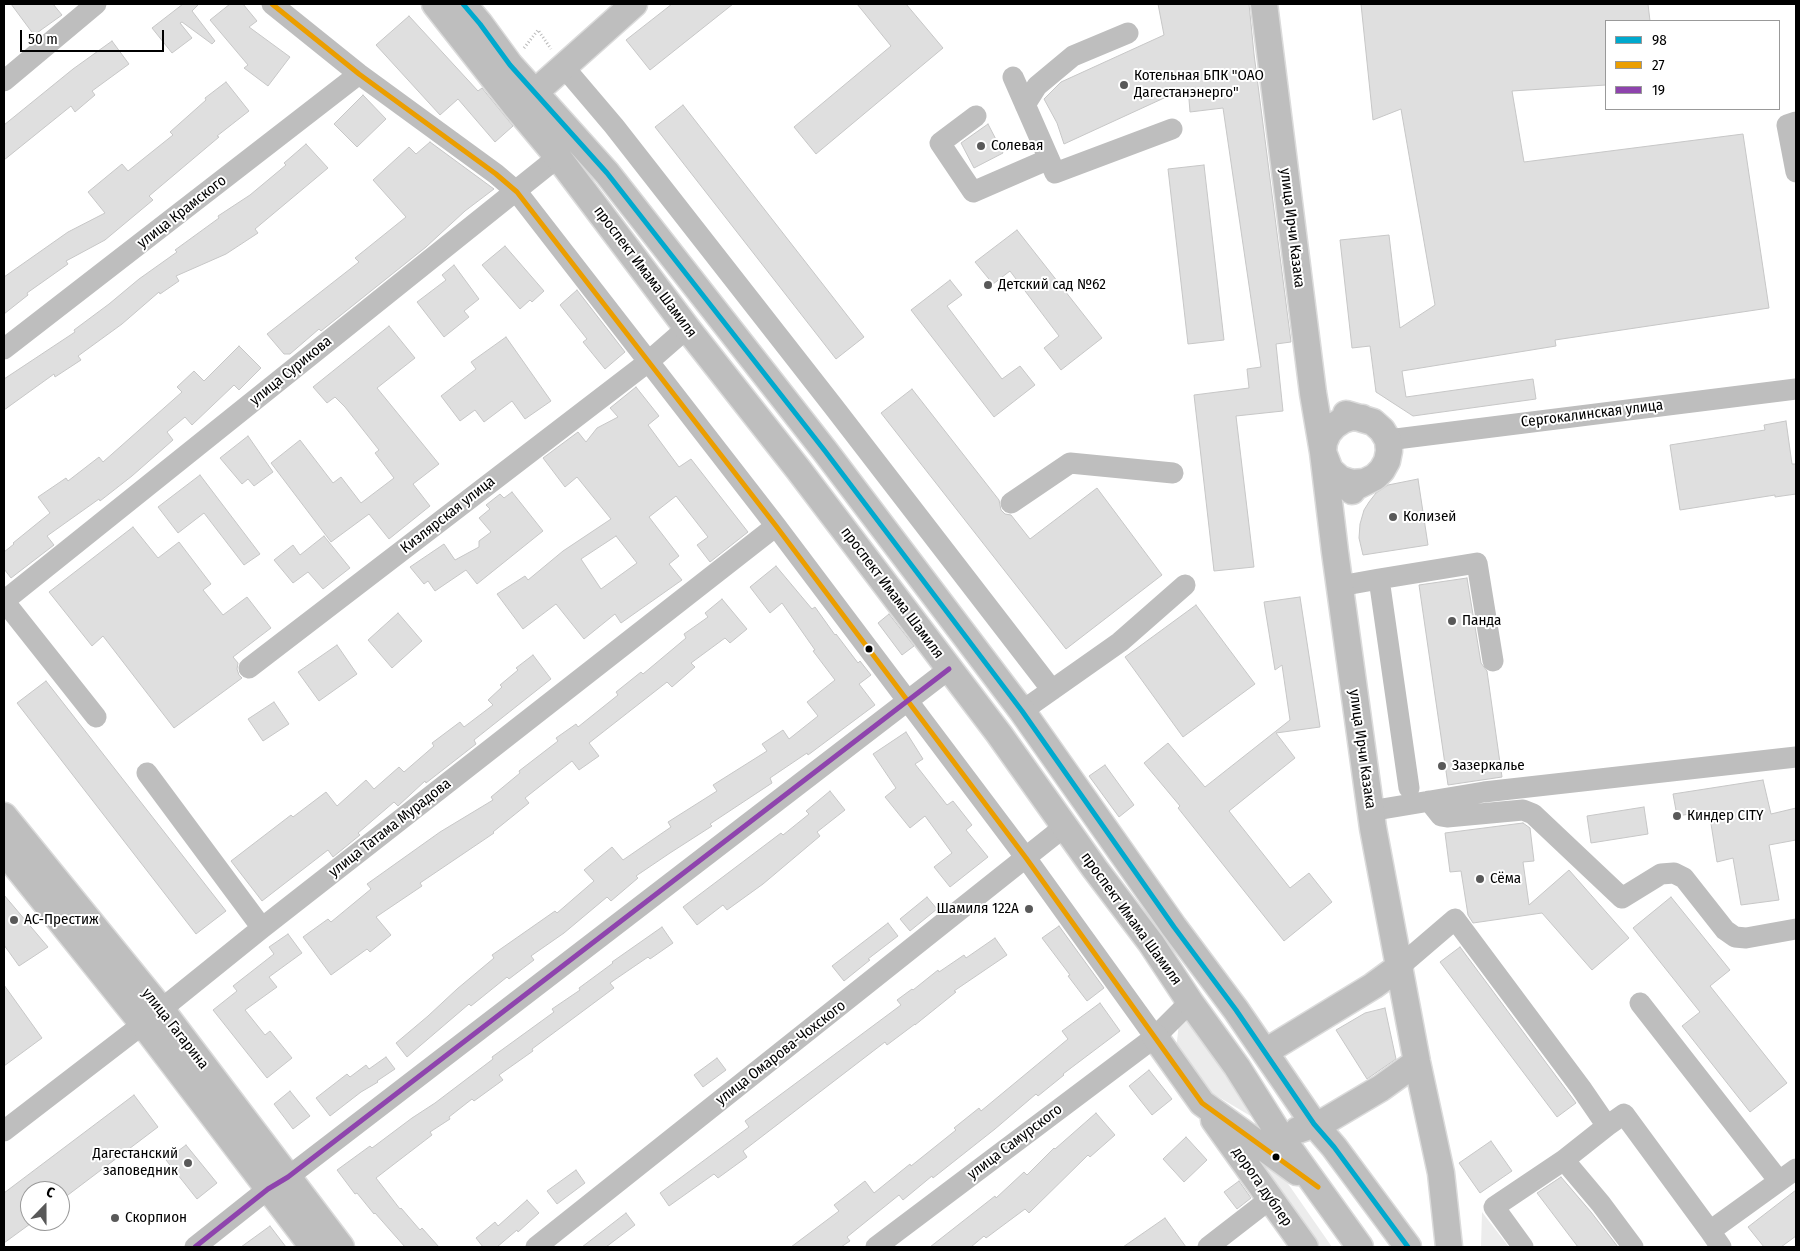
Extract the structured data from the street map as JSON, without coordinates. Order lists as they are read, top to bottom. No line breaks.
{"streets":{"main road":["улица Ирчи Казака","проспект Имама Шамиля","улица Гагарина","дорога дублер"],"street":["улица Крамского","улица Сурикова","Сергокалинская улица","Кизлярская улица","улица Татама Мурадова","улица Омарова-Чохского","улица Самурского"]},"crossings":[["улица Ирчи Казака","Сергокалинская улица"],["проспект Имама Шамиля","улица Сурикова"],["проспект Имама Шамиля","Кизлярская улица"],["проспект Имама Шамиля","улица Омарова-Чохского"],["проспект Имама Шамиля","улица Самурского"],["улица Татама Мурадова","улица Гагарина"],["улица Самурского","дорога дублер"]],"places":["Котельная БПК \"ОАО Дагестанэнерго\"","Солевая","Детский сад №62","Колизей","Панда","Зазеркалье","Киндер CITY","Сёма","Шамиля 122А","АС-Престиж","Дагестанский заповедник","Скорпион"],"lines":["transit line 98","transit line 27","transit line 19"],"legend":["98","27","19"],"scale_bar":"50 m","north":"top"}
